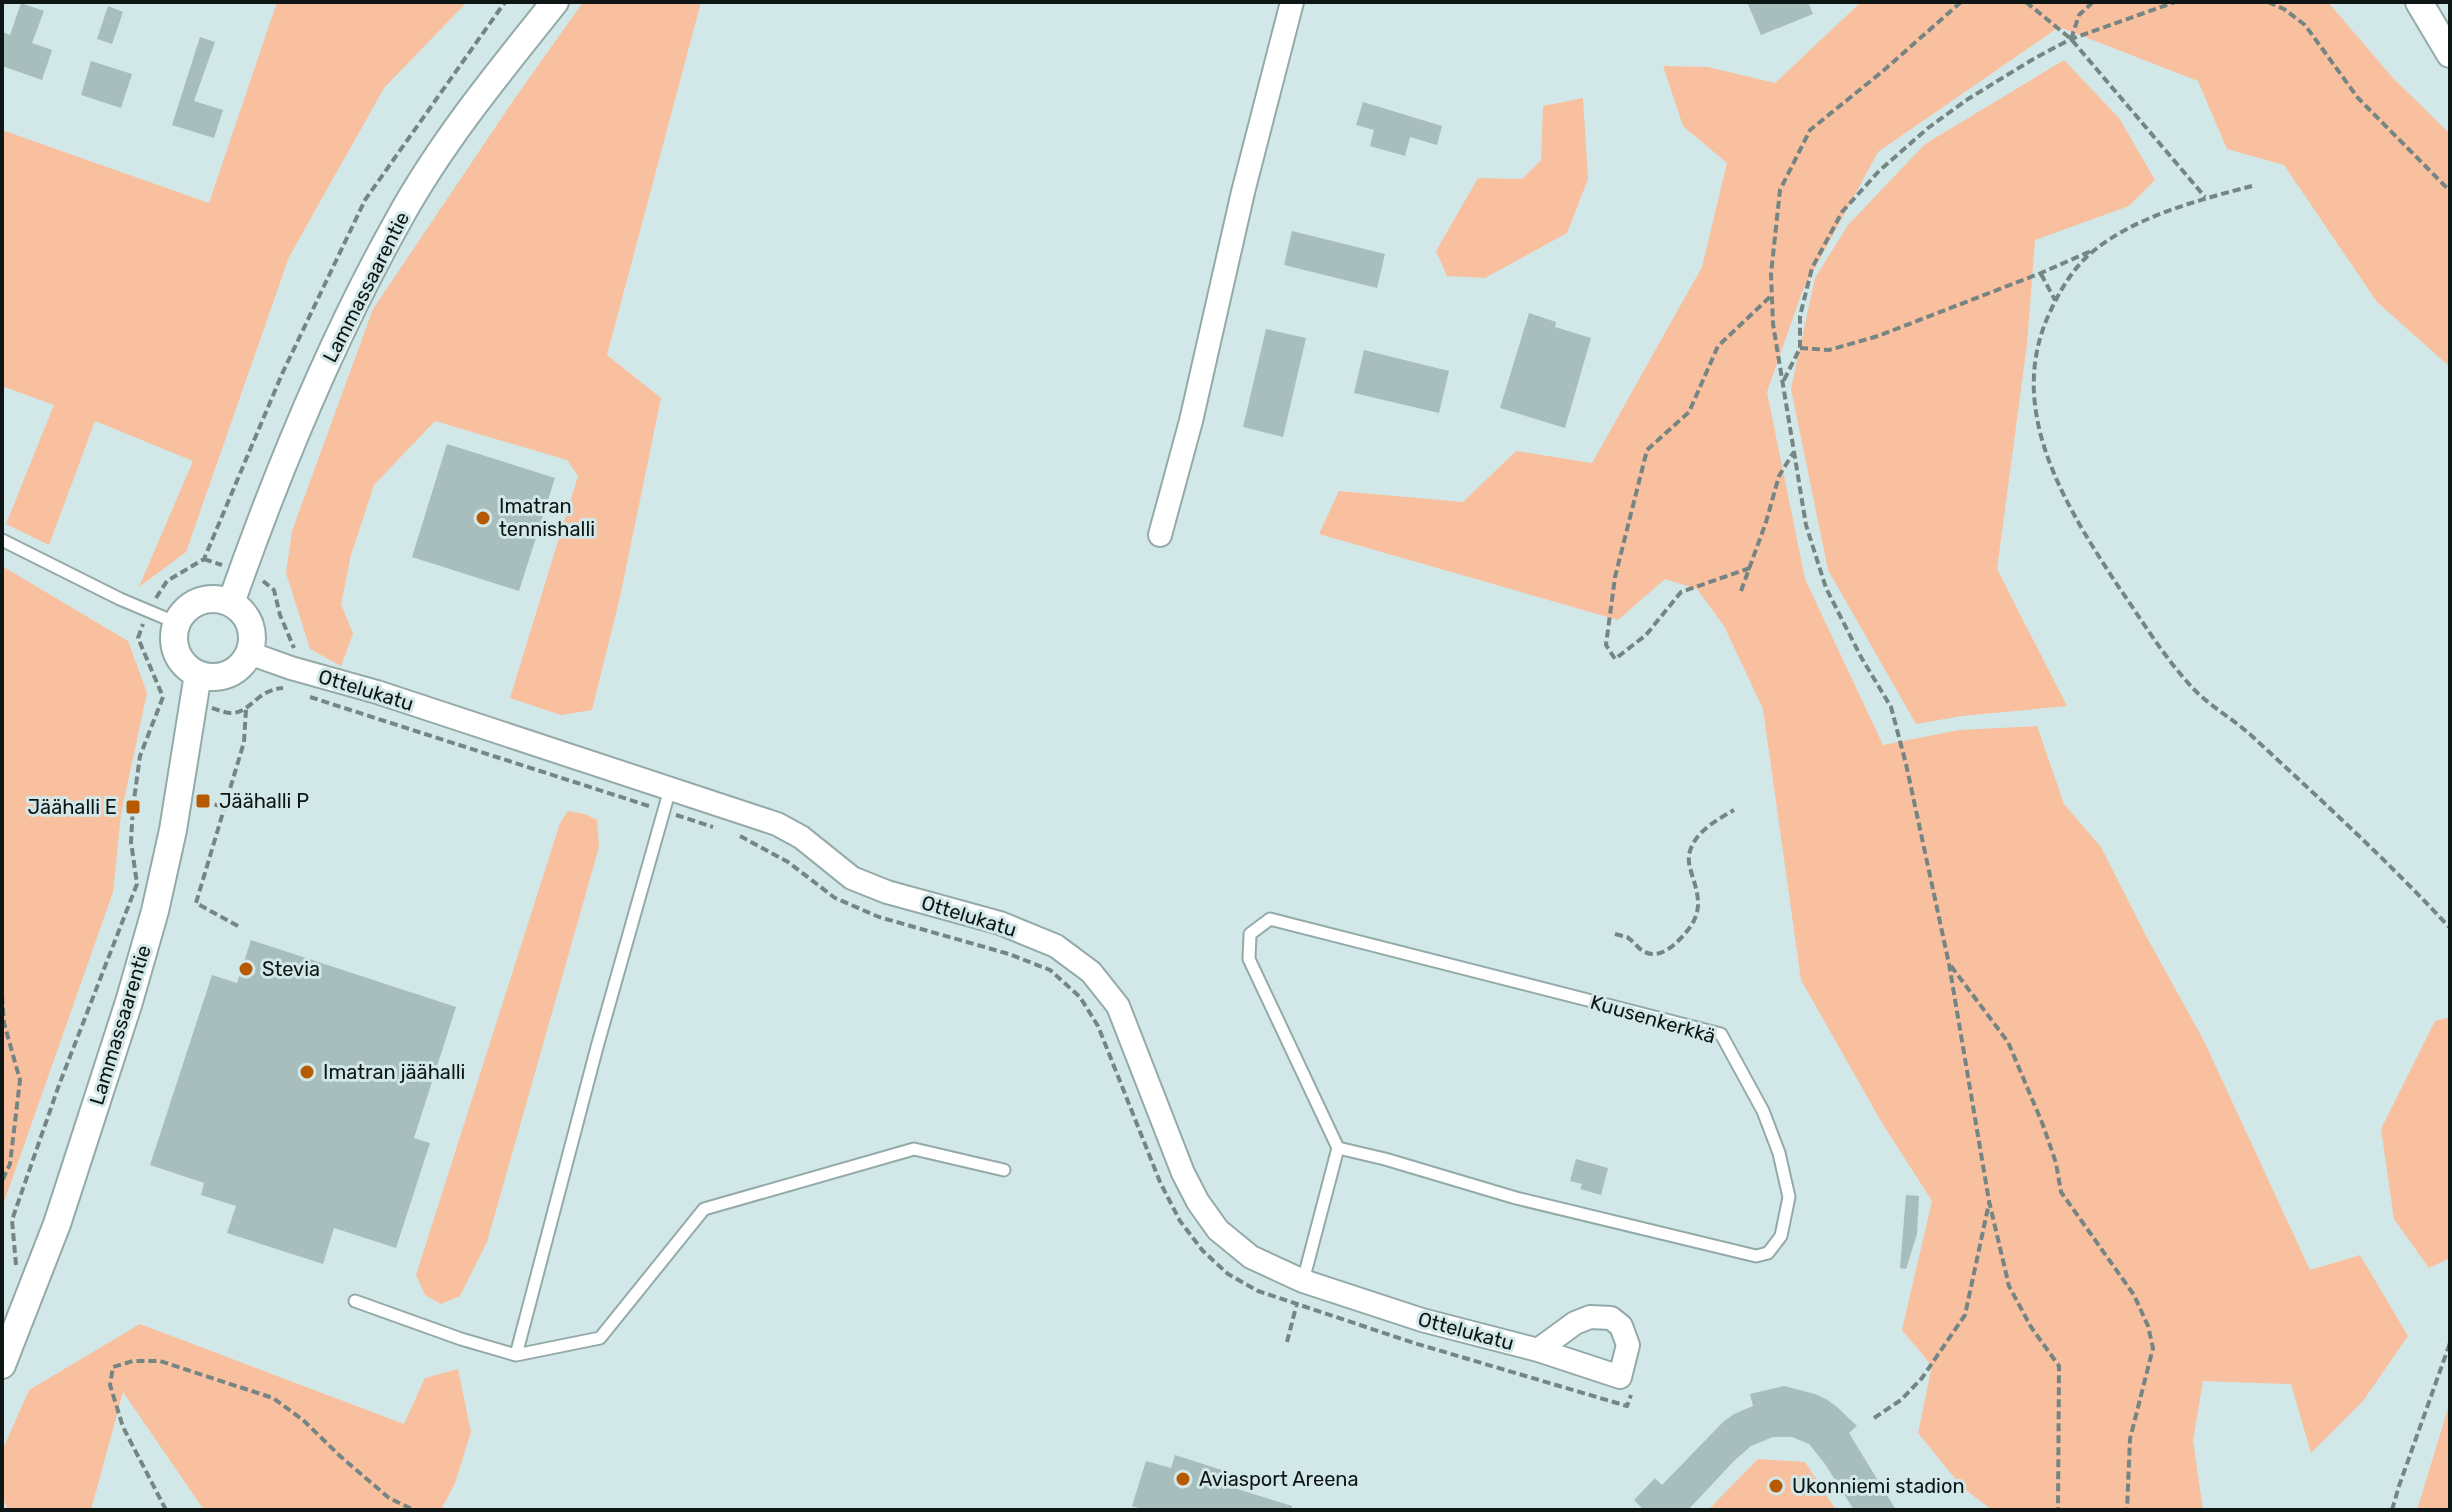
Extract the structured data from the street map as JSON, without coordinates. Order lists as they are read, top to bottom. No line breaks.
{"streets":{"street":["Lammassaarentie","Ottelukatu"],"lane":["Kuusenkerkkä"]},"crossings":[["Lammassaarentie","Ottelukatu"]],"places":{"other":["Imatran tennishalli","Stevia","Imatran jäähalli","Aviasport Areena","Ukonniemi stadion"],"transit":["Jäähalli P","Jäähalli E"]}}
